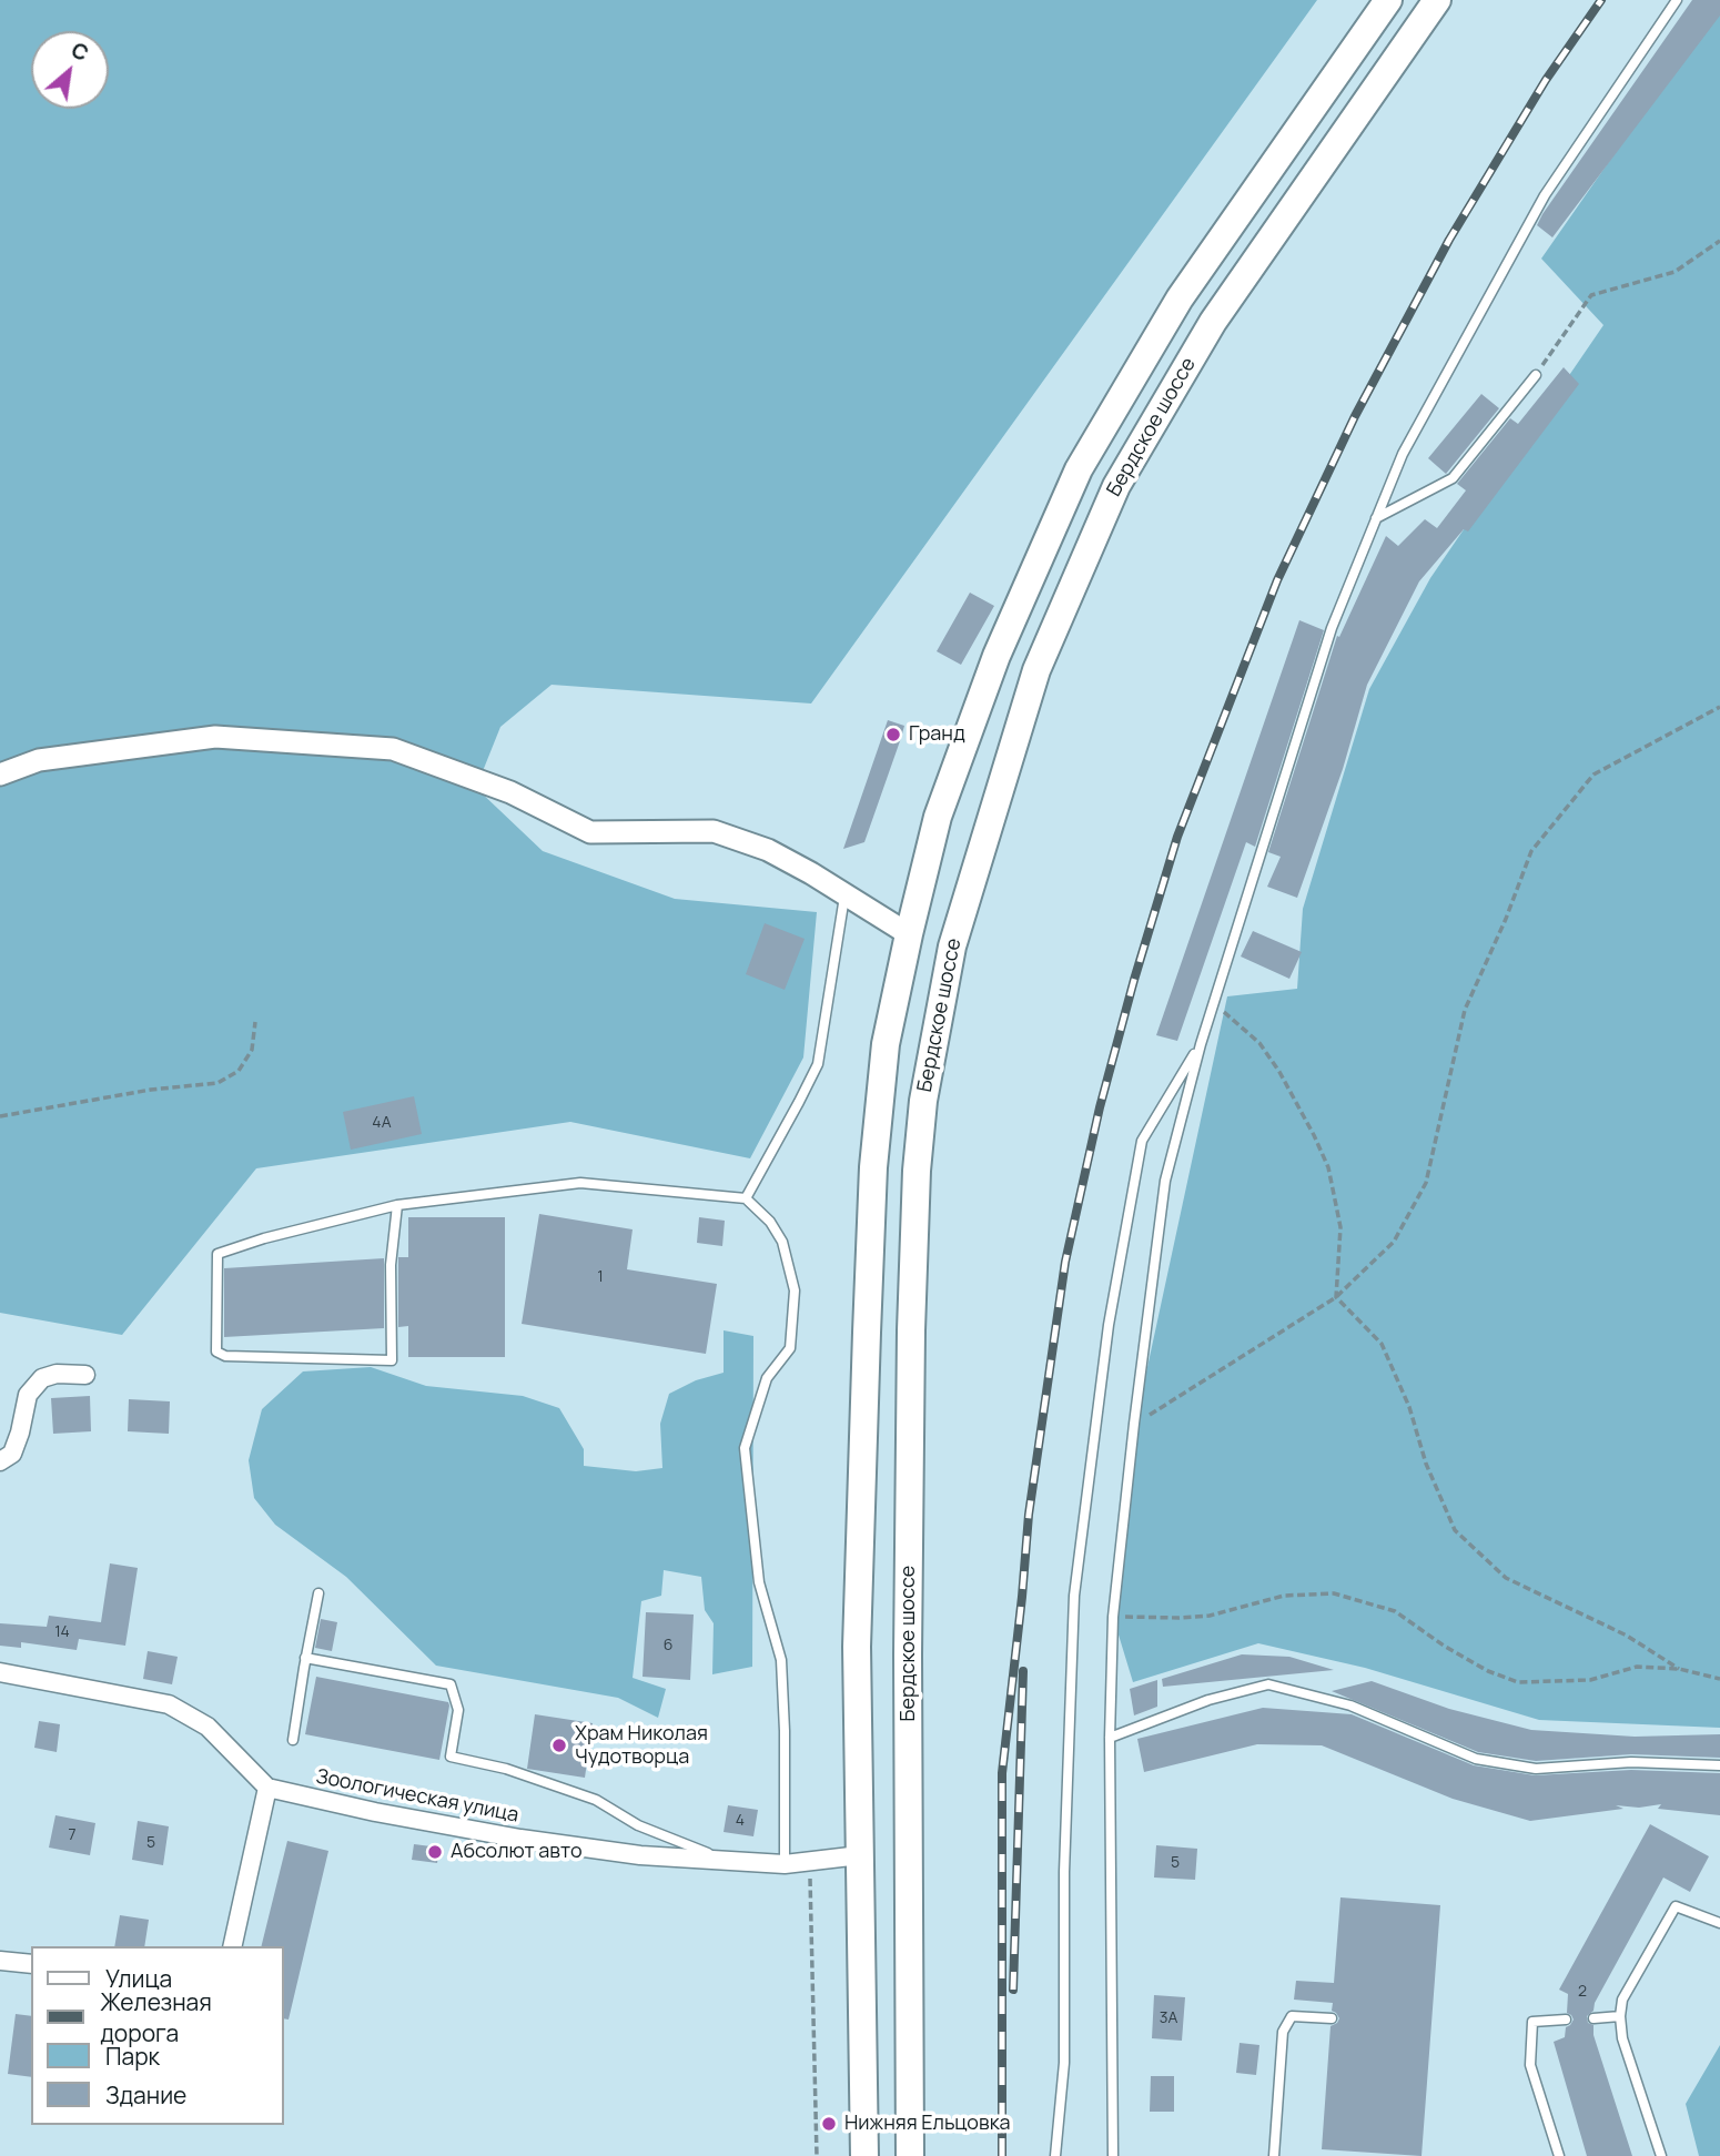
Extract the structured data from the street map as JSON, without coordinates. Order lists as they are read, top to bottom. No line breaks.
{"streets":{"highway":["Бердское шоссе"],"street":["Зоологическая улица"]},"crossings":[["Бердское шоссе","Зоологическая улица"]],"places":["Гранд","Храм Николая Чудотворца","Абсолют авто","Нижняя Ельцовка"],"house_numbers":["4А","1","14","6","4","7","5","5","2","3А"],"legend":["Улица","Железная дорога","Парк","Здание"],"north":"top right"}
